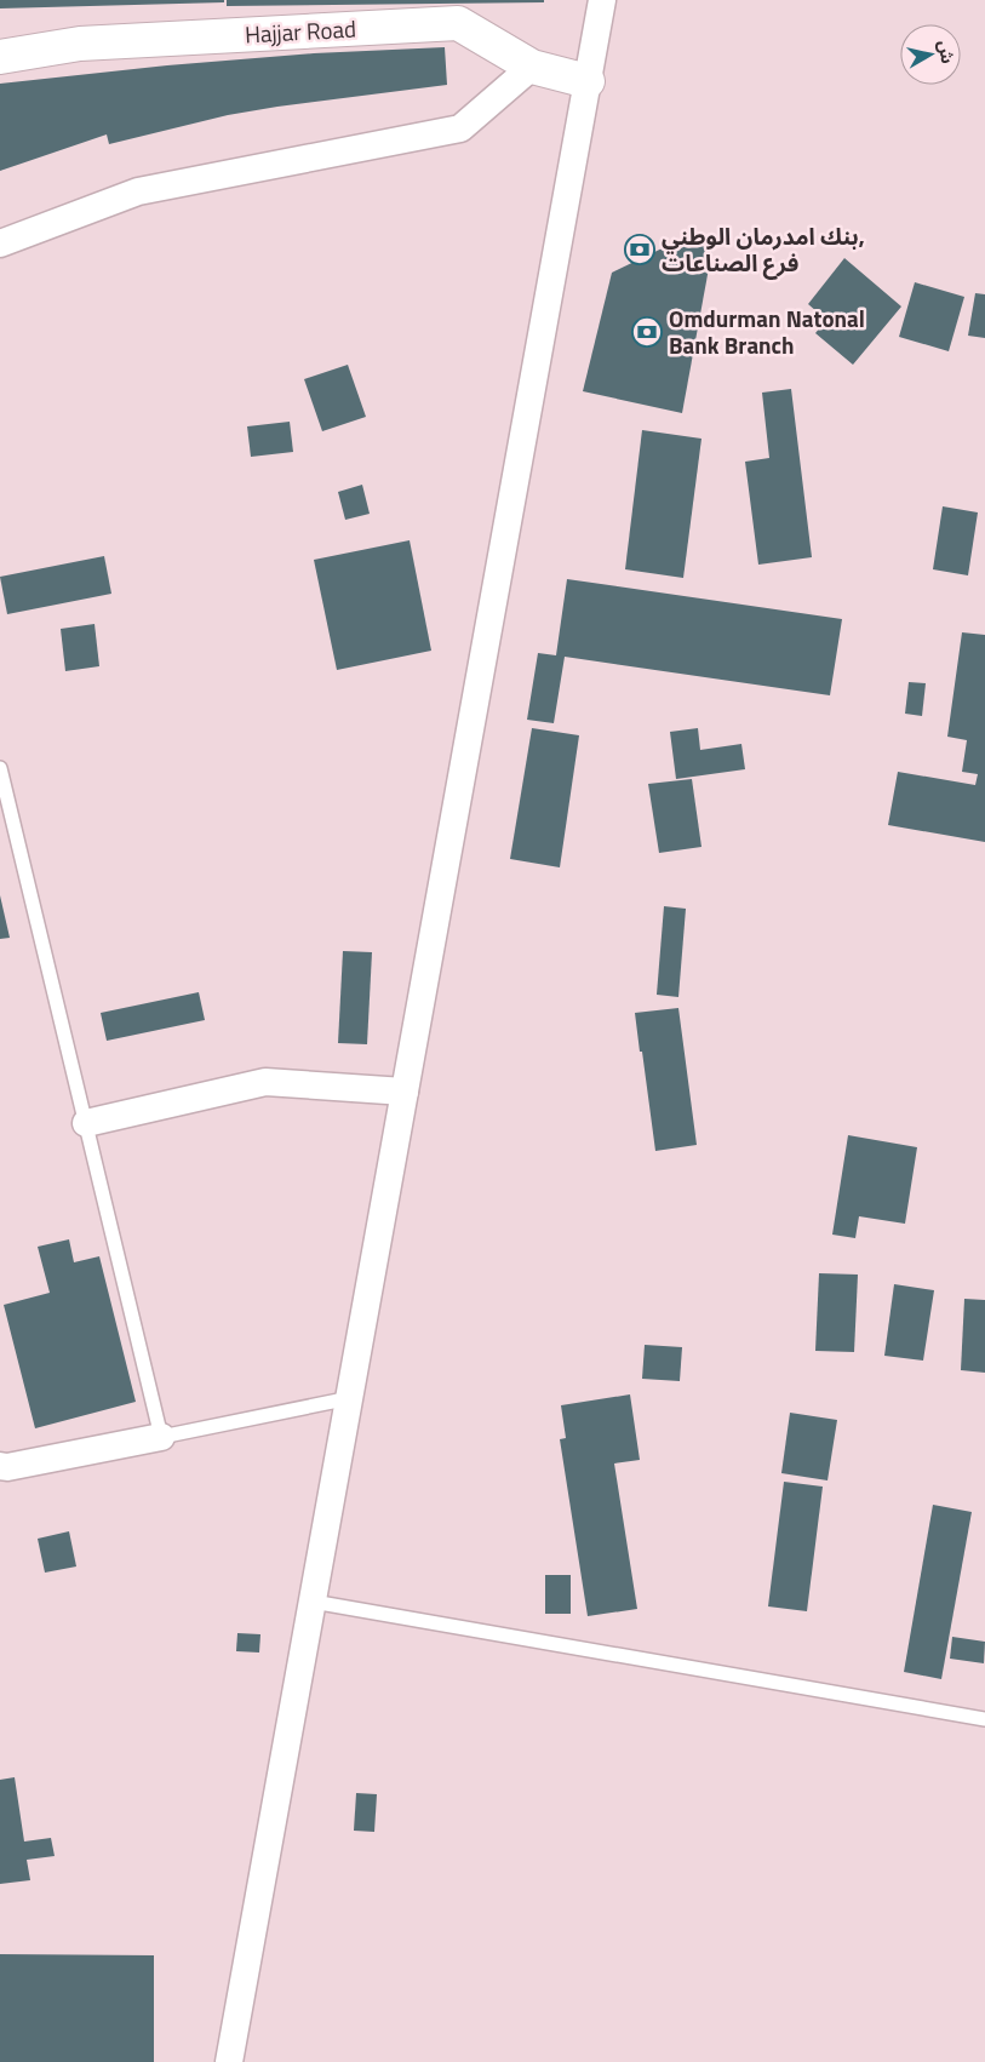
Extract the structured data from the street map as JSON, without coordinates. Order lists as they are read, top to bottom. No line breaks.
{"streets":{"street":["Hajjar Road"]},"places":{"bank":["بنك امدرمان الوطني, فرع الصناعات","Omdurman Natonal Bank Branch"]},"north":"right"}
